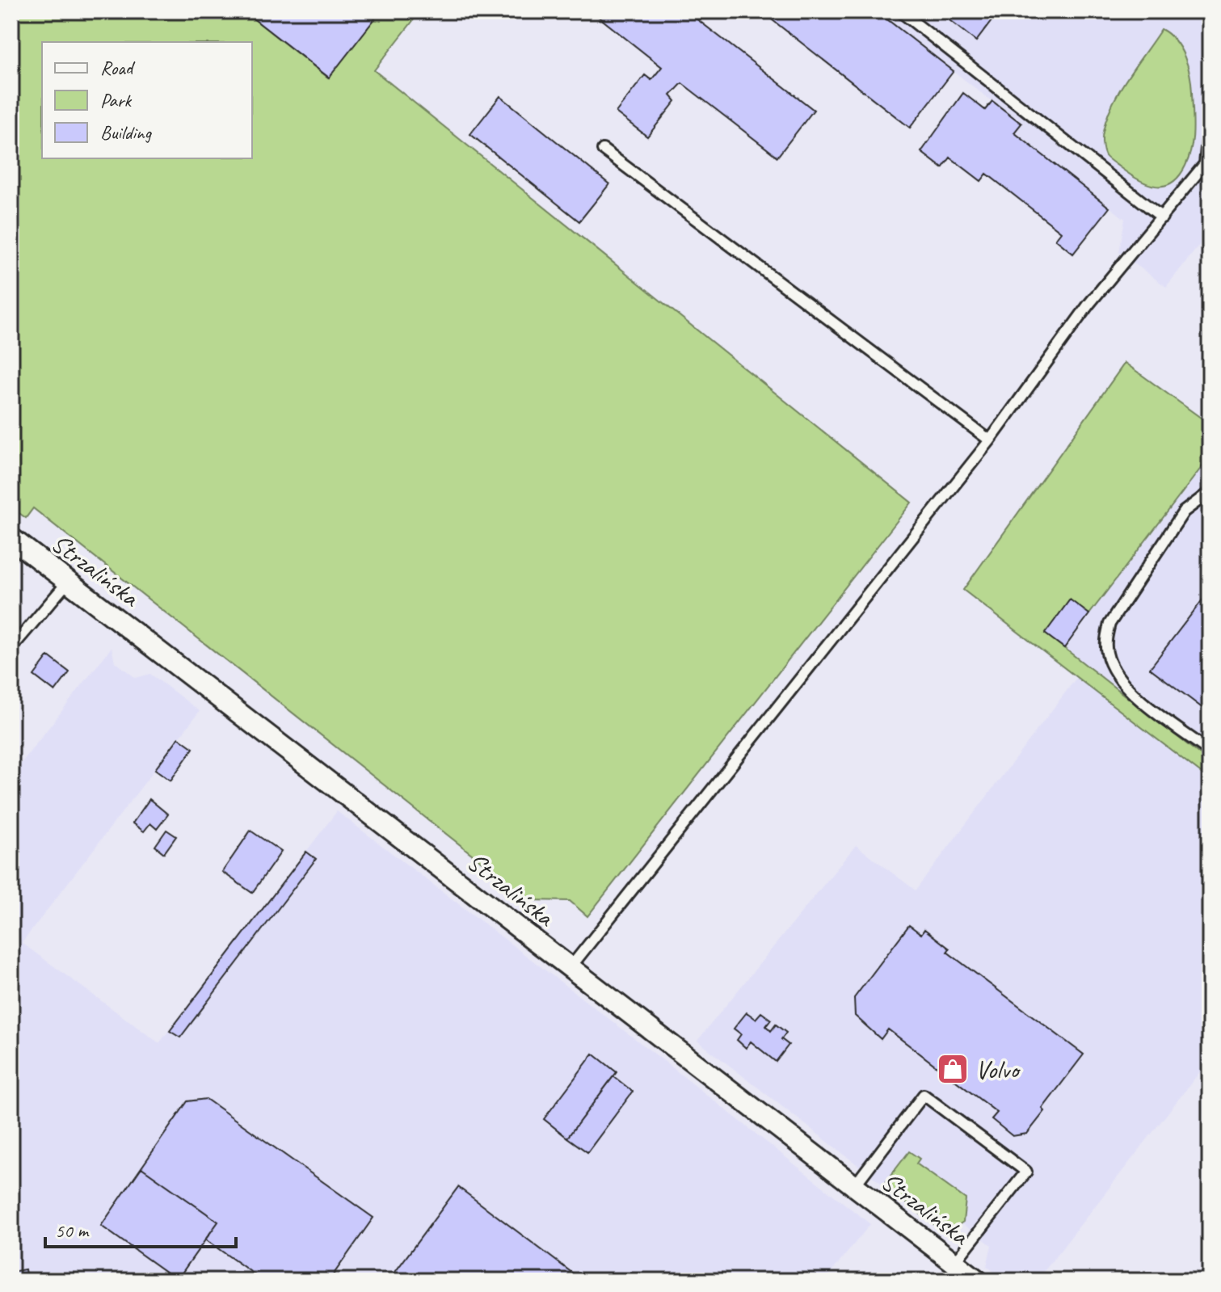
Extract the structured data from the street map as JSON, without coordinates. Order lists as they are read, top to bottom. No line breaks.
{"streets":{"street":["Strzalińska"]},"places":{"shop":["Volvo"]},"legend":["Road","Park","Building"],"scale_bar":"50 m"}
